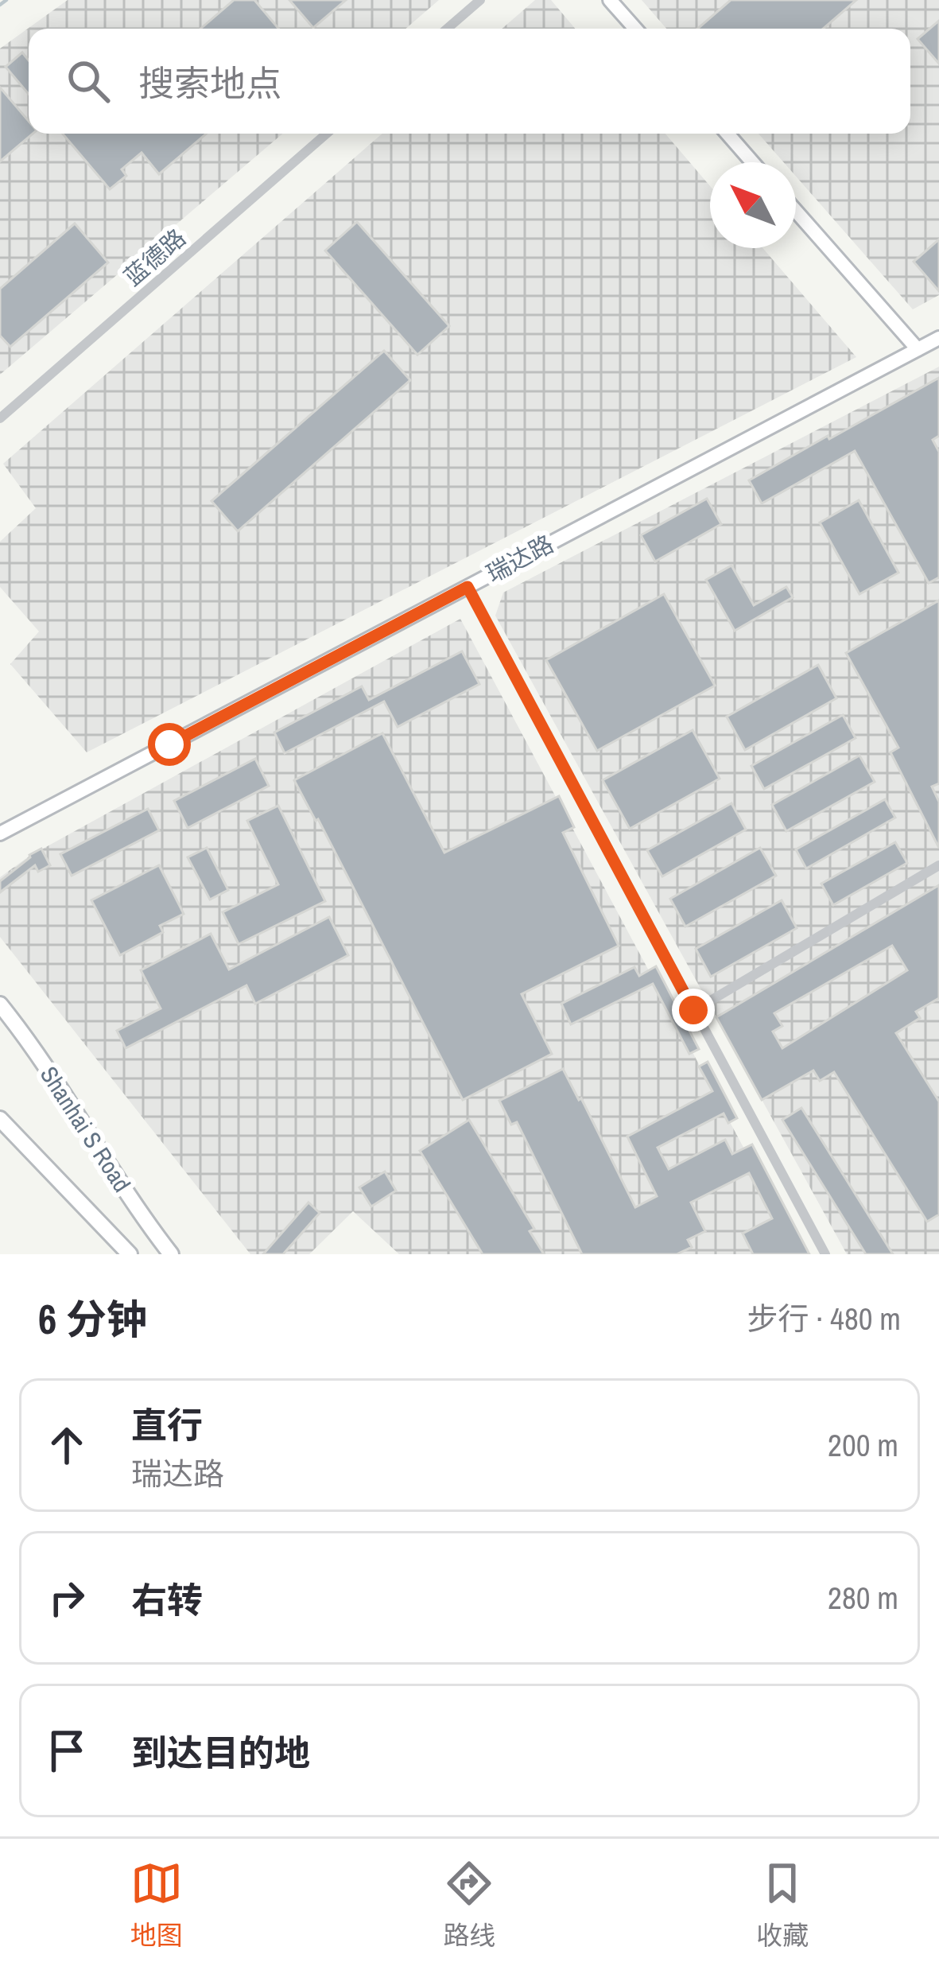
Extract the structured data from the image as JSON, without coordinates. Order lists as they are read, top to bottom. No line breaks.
{"streets":{"main road":["Shanhai S Road"],"street":["蓝德路","瑞达路"]},"north":"top left","page":{"search":"搜索地点","heading":["6 分钟","步行 · 480 m"],"list":[["直行","瑞达路","200 m"],["右转","280 m"],"到达目的地"],"nav":["地图","路线","收藏"]}}
